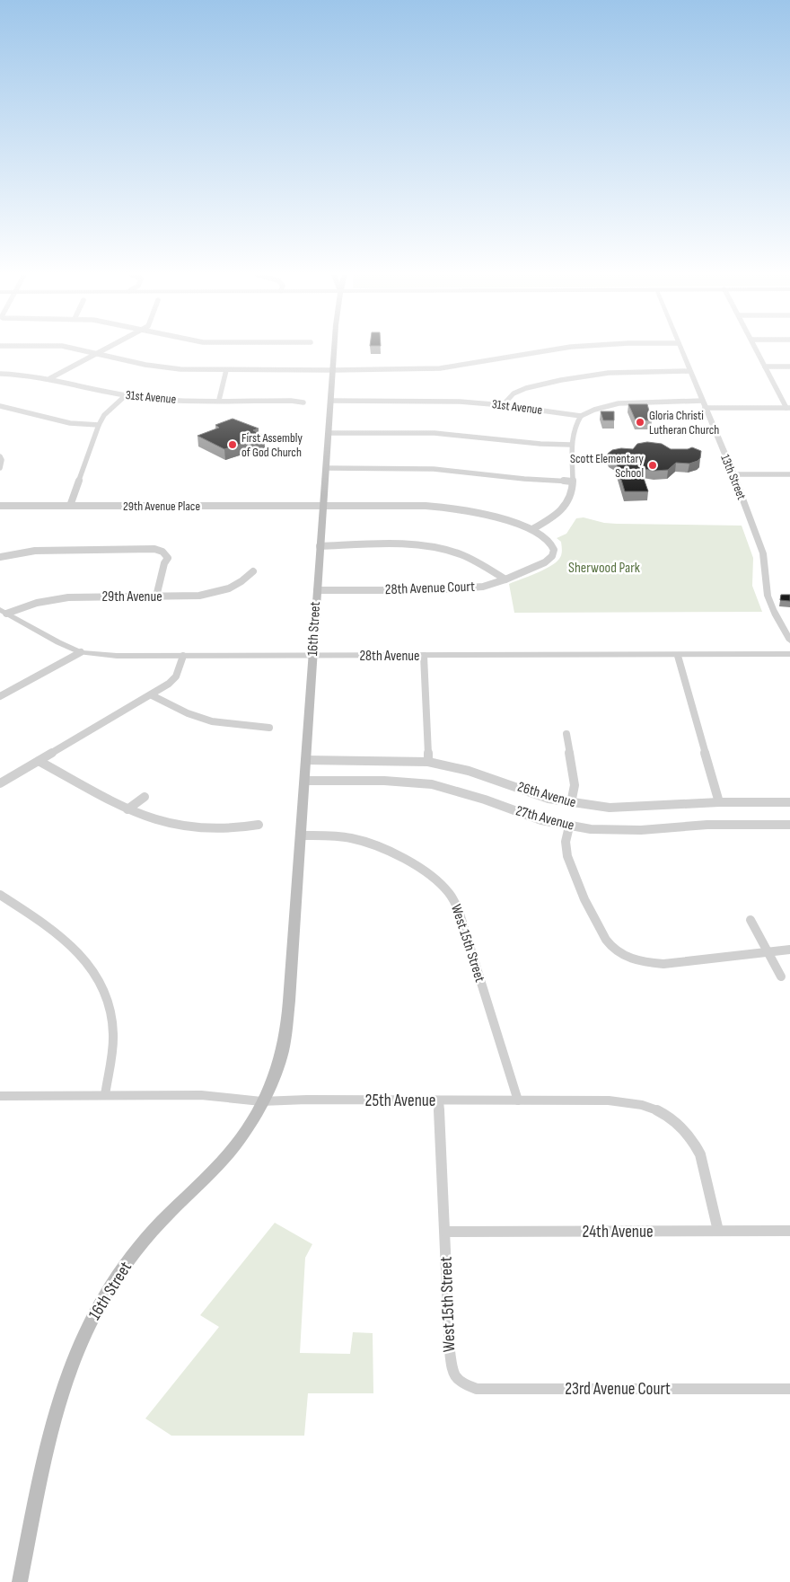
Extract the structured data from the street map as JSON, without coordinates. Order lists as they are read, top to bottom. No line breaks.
{"streets":{"main road":["16th Street"],"street":["31st Avenue","13th Street","29th Avenue Place","28th Avenue Court","29th Avenue","28th Avenue","26th Avenue","27th Avenue","West 15th Street","25th Avenue","24th Avenue","23rd Avenue Court"]},"crossings":[["31st Avenue","13th Street"],["31st Avenue","16th Street"],["29th Avenue Place","16th Street"],["28th Avenue Court","16th Street"],["29th Avenue","28th Avenue"],["16th Street","28th Avenue"],["16th Street","26th Avenue"],["16th Street","27th Avenue"],["16th Street","West 15th Street"],["16th Street","25th Avenue"],["West 15th Street","25th Avenue"],["West 15th Street","24th Avenue"],["West 15th Street","23rd Avenue Court"],["25th Avenue","24th Avenue"]],"parks":["Sherwood Park"],"places":["Gloria Christi Lutheran Church","First Assembly of God Church","Scott Elementary School"]}
